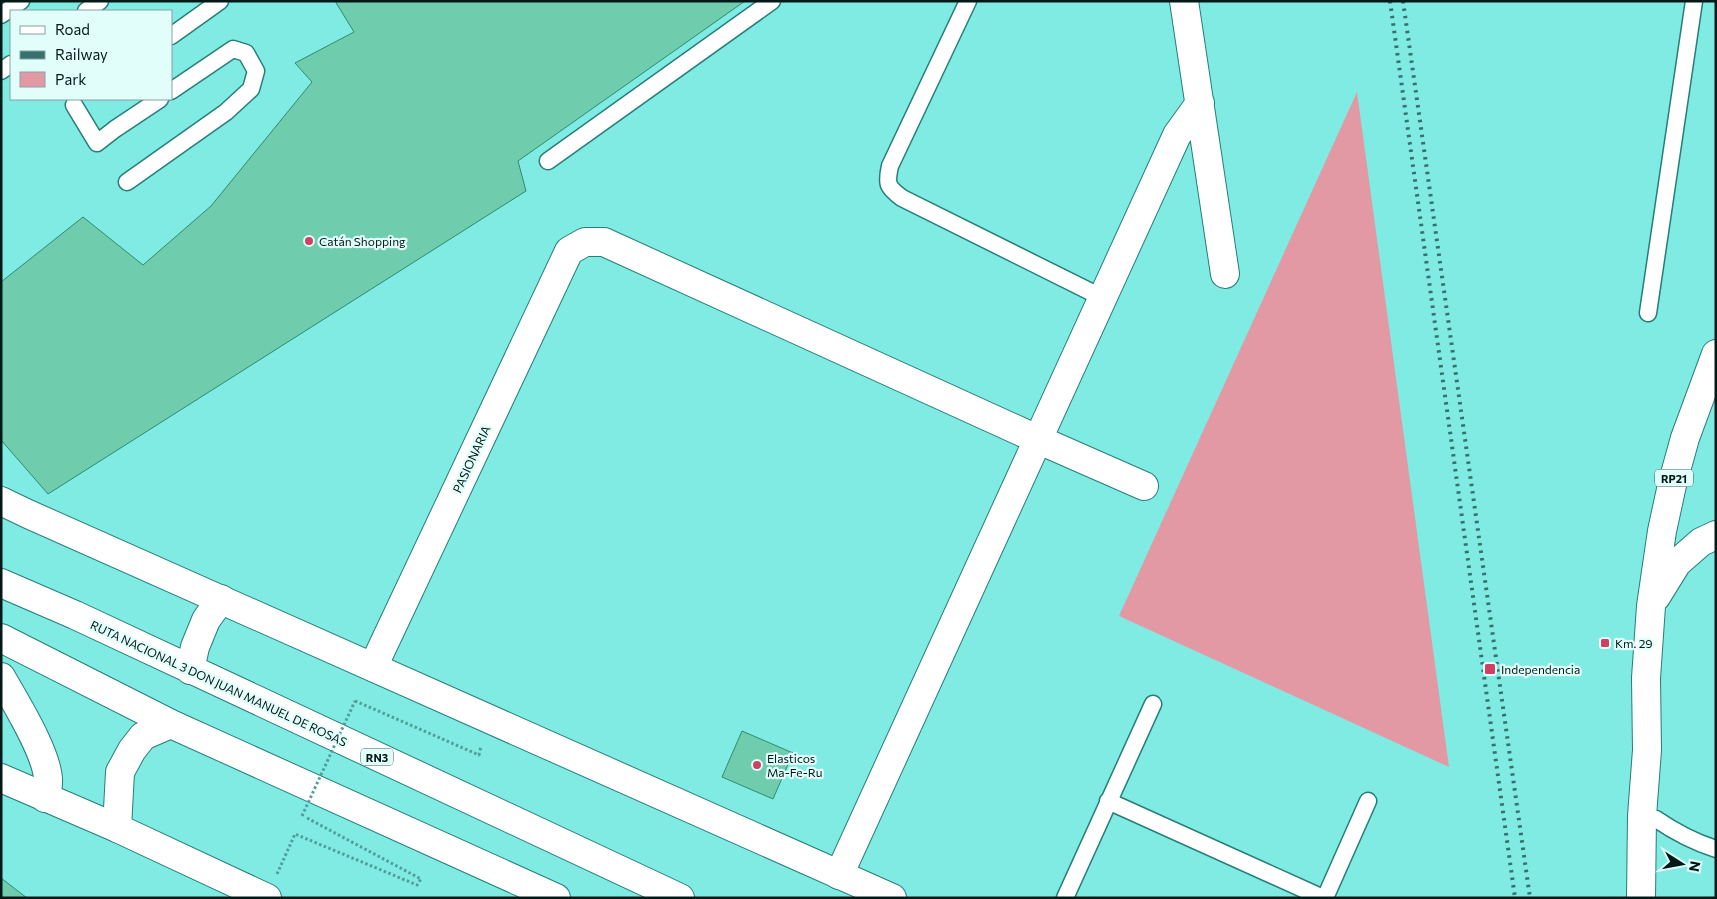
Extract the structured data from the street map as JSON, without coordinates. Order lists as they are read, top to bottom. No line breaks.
{"streets":{"main road":["PASIONARIA","RP21","RUTA NACIONAL 3 DON JUAN MANUEL DE ROSAS","RN3"]},"places":{"other":["Catán Shopping","Elasticos Ma-Fe-Ru"],"transit":["Km. 29","Independencia"]},"legend":["Road","Railway","Park"],"north":"right"}
